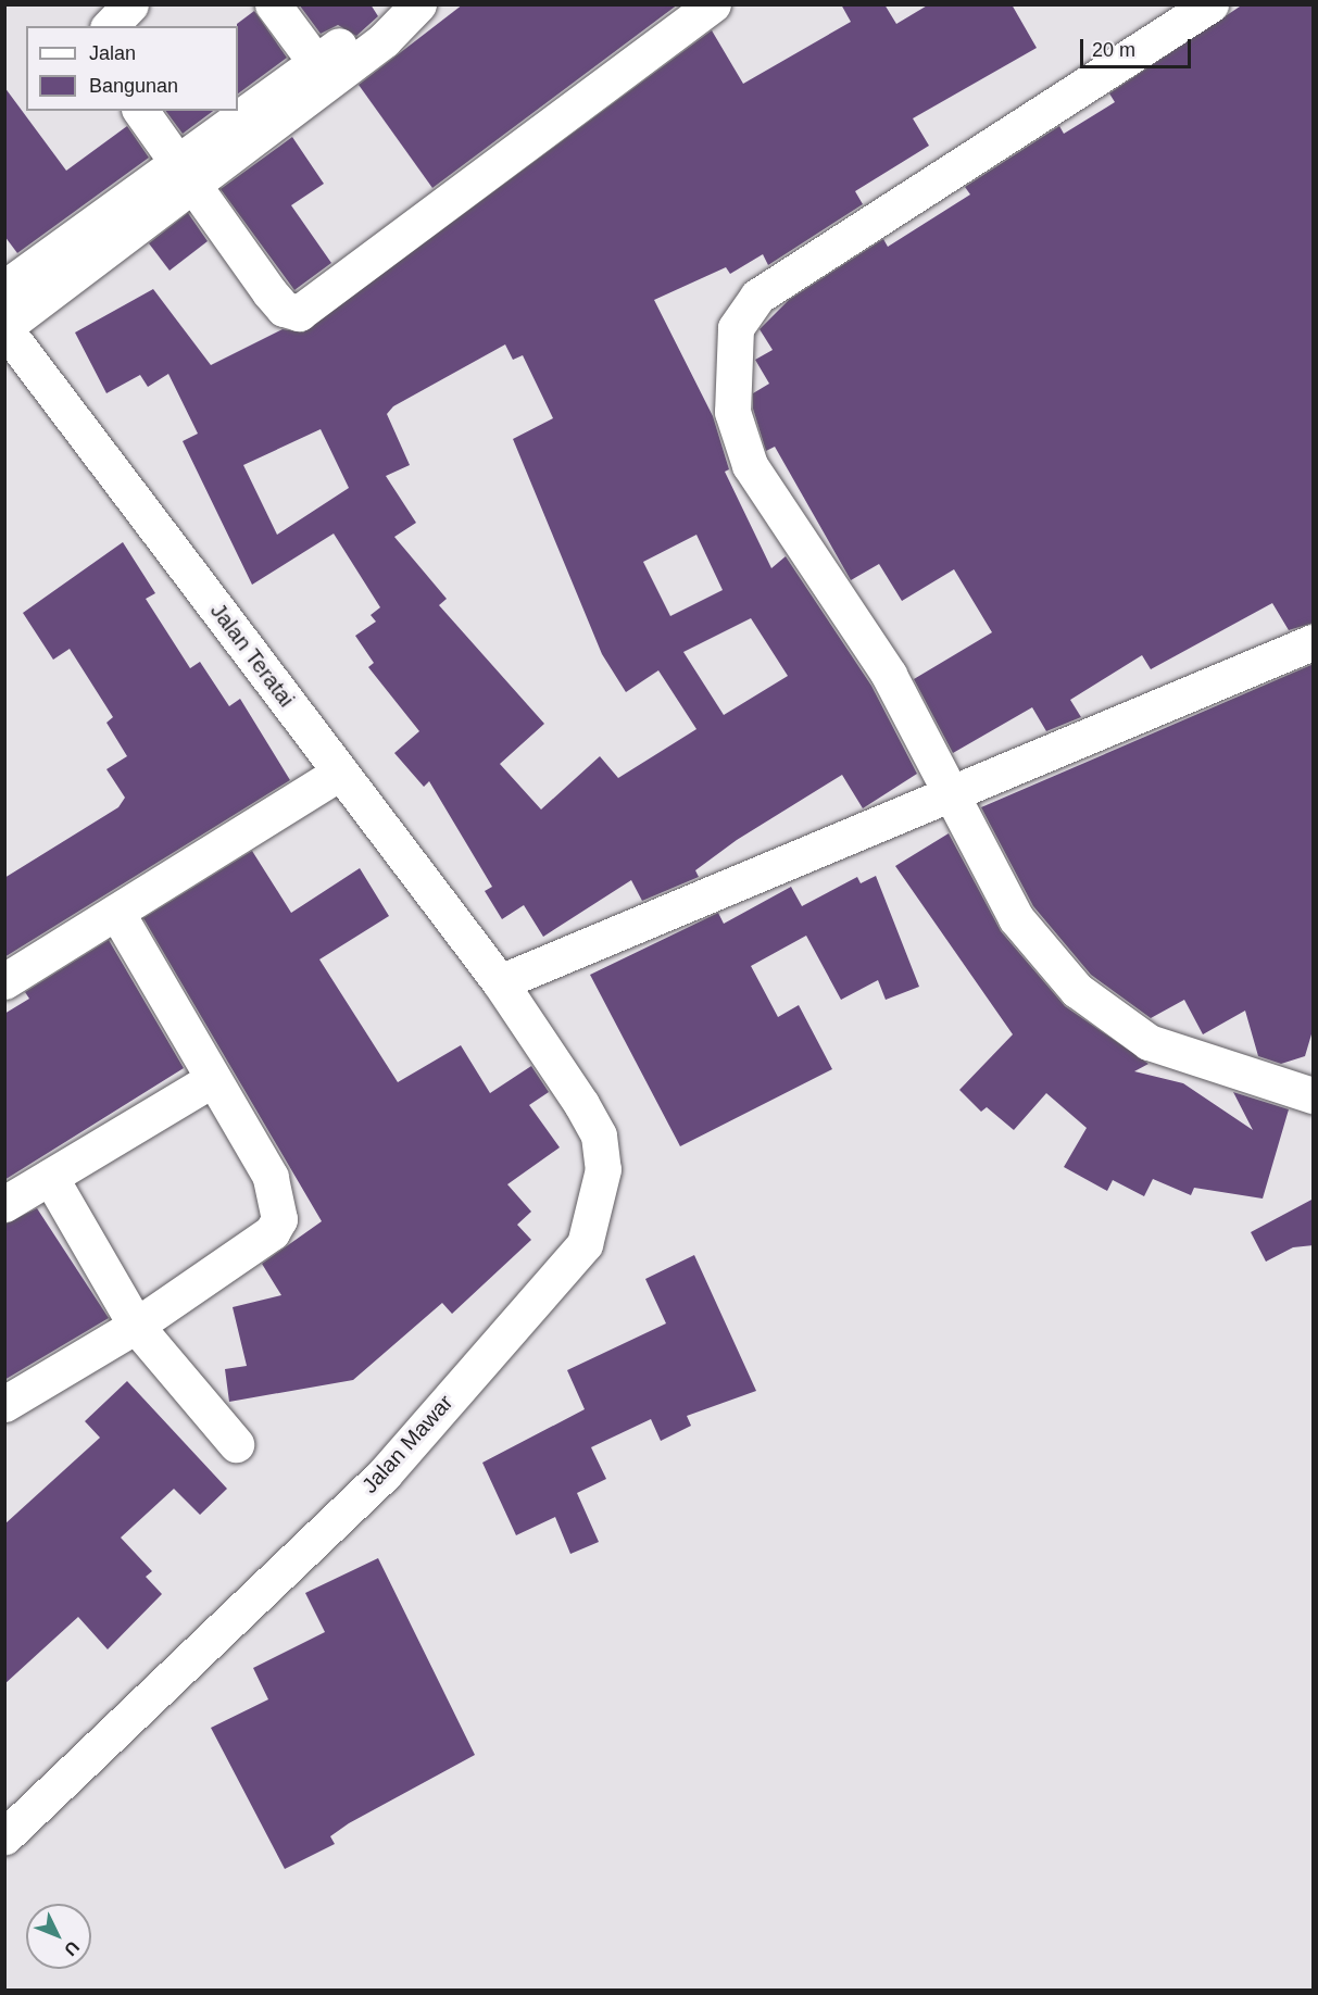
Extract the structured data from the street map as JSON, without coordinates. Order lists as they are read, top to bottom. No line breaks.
{"streets":{"street":["Jalan Teratai","Jalan Mawar"]},"crossings":[["Jalan Teratai","Jalan Mawar"]],"legend":["Jalan","Bangunan"],"scale_bar":"20 m","north":"bottom right"}
